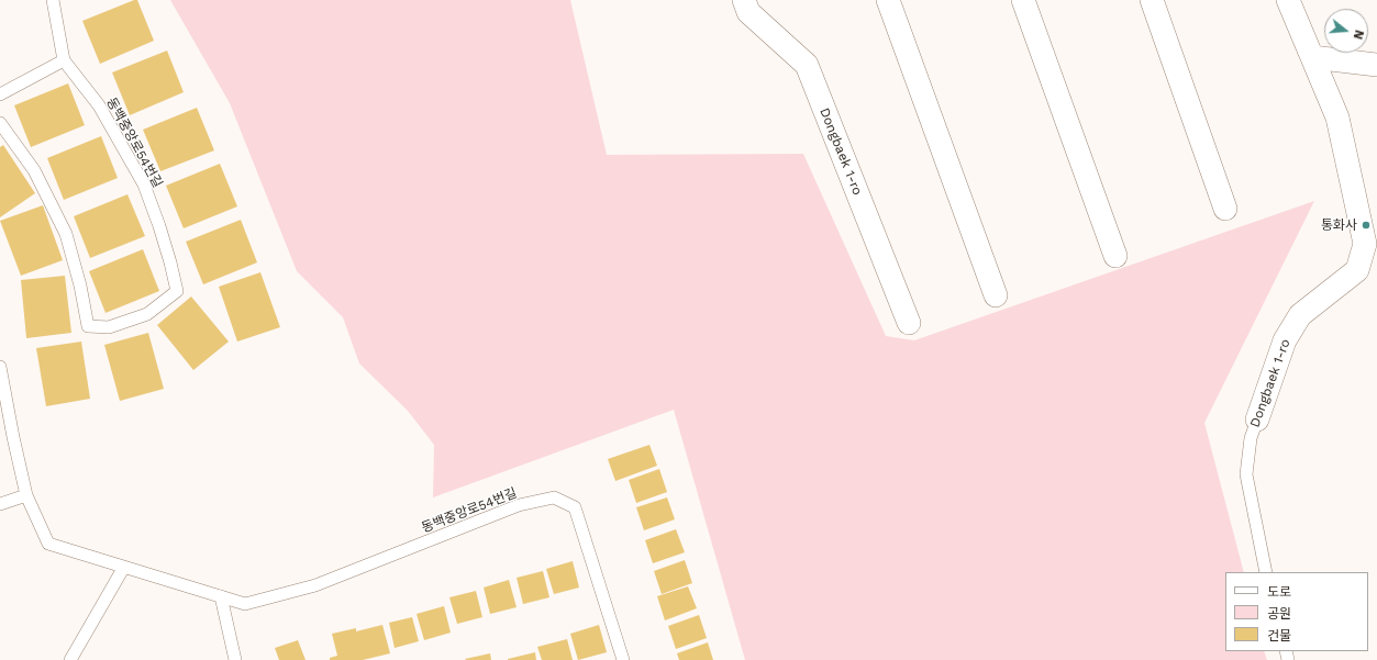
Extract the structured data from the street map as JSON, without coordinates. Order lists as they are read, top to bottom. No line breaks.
{"streets":{"street":["Dongbaek 1-ro"],"lane":["동백중앙로54번길"]},"places":["통화사"],"legend":["도로","공원","건물"],"north":"right"}
